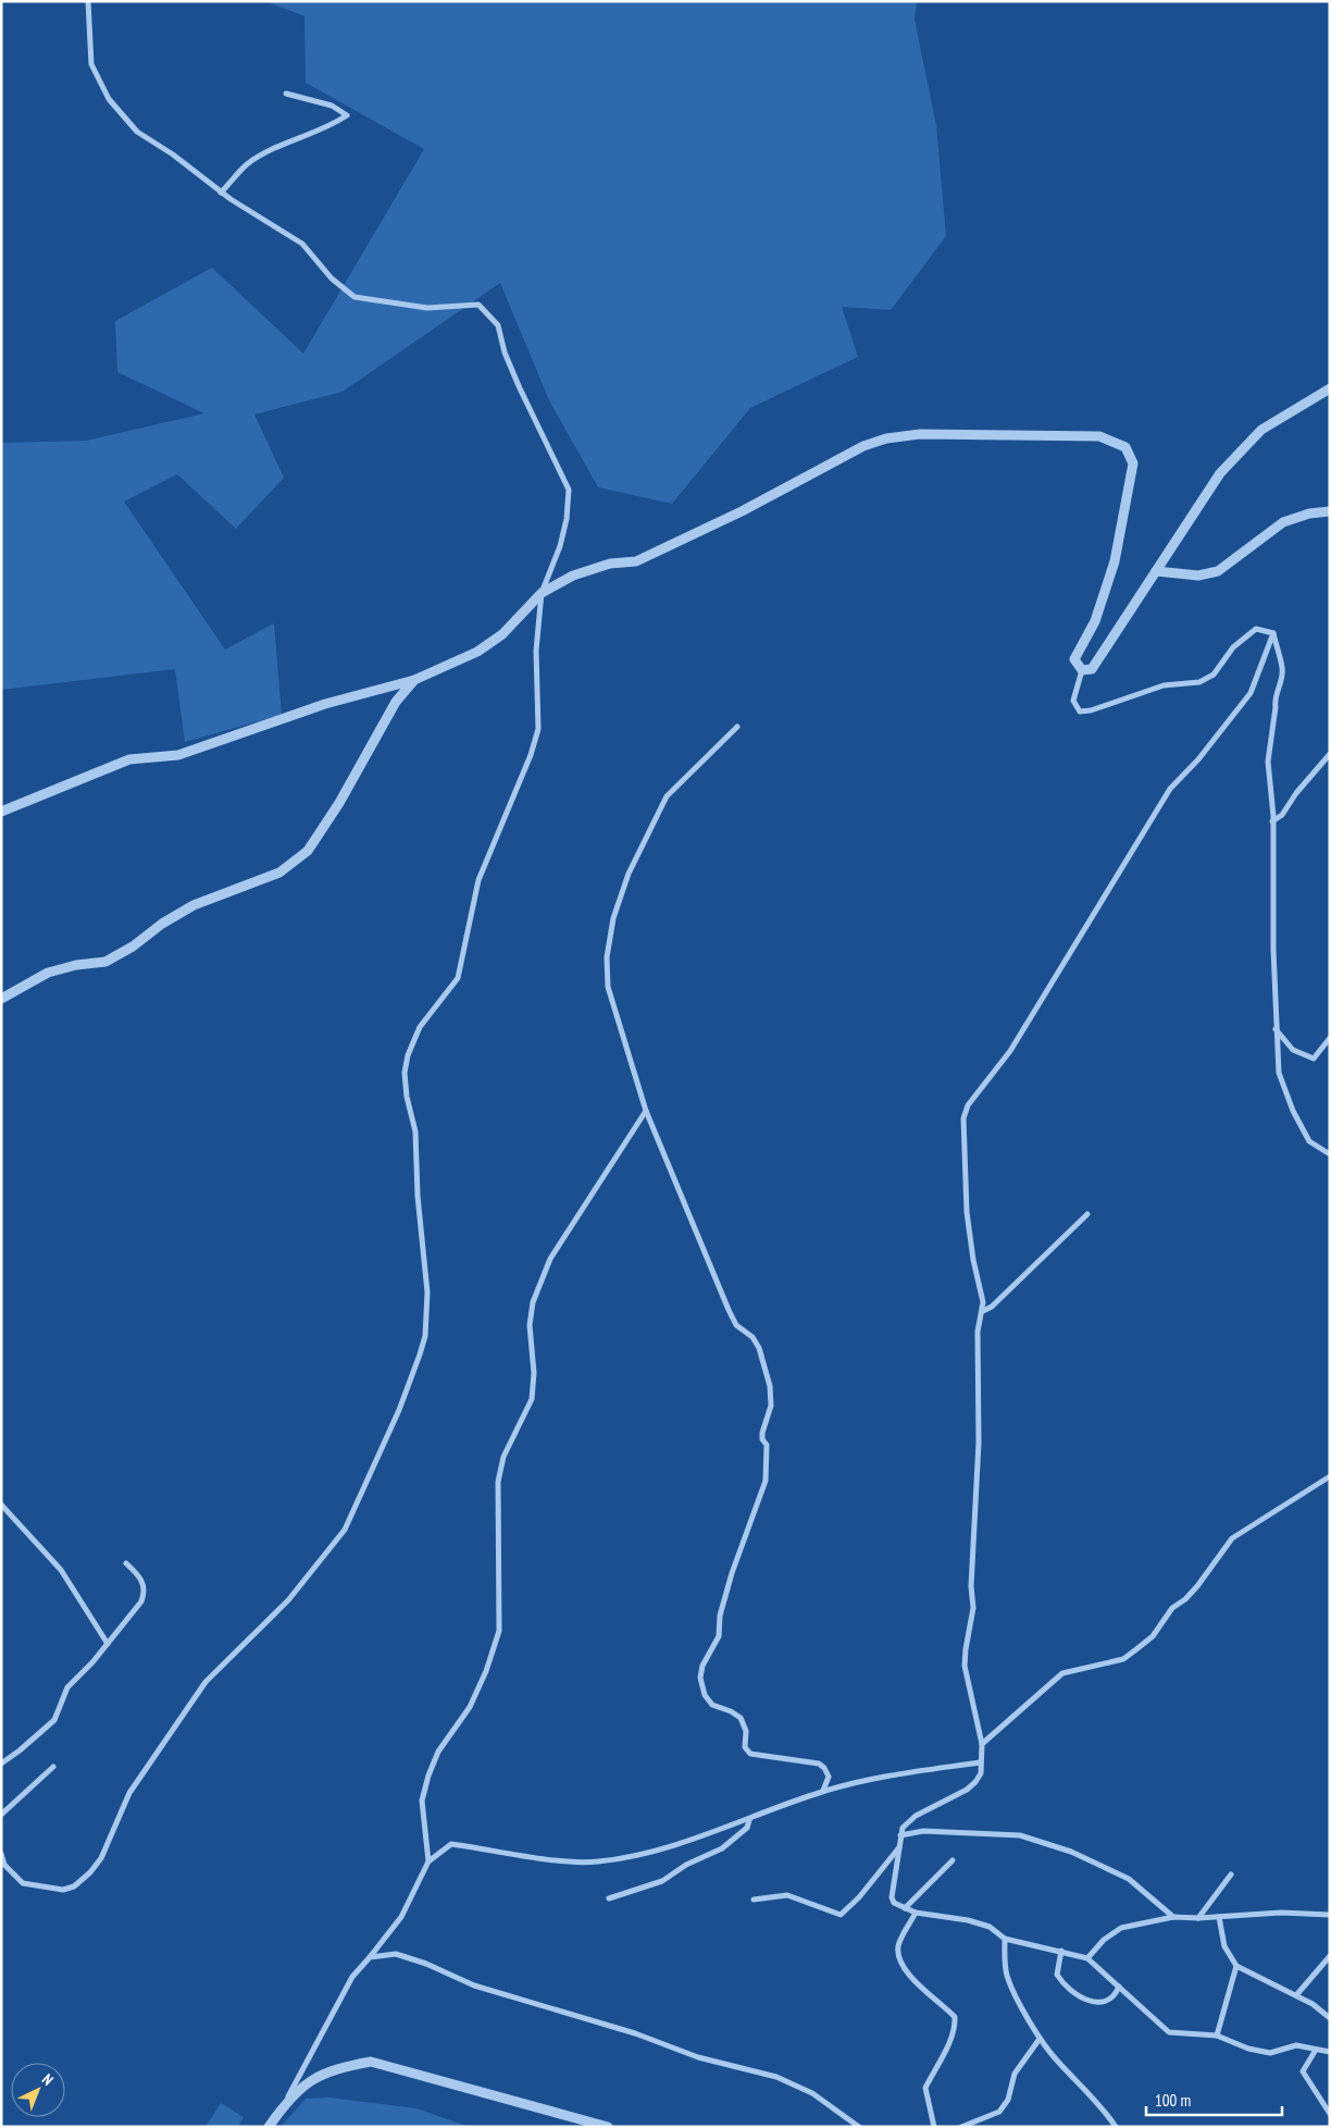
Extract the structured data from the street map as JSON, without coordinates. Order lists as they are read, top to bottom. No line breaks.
{"scale_bar":"100 m","north":"top right"}
